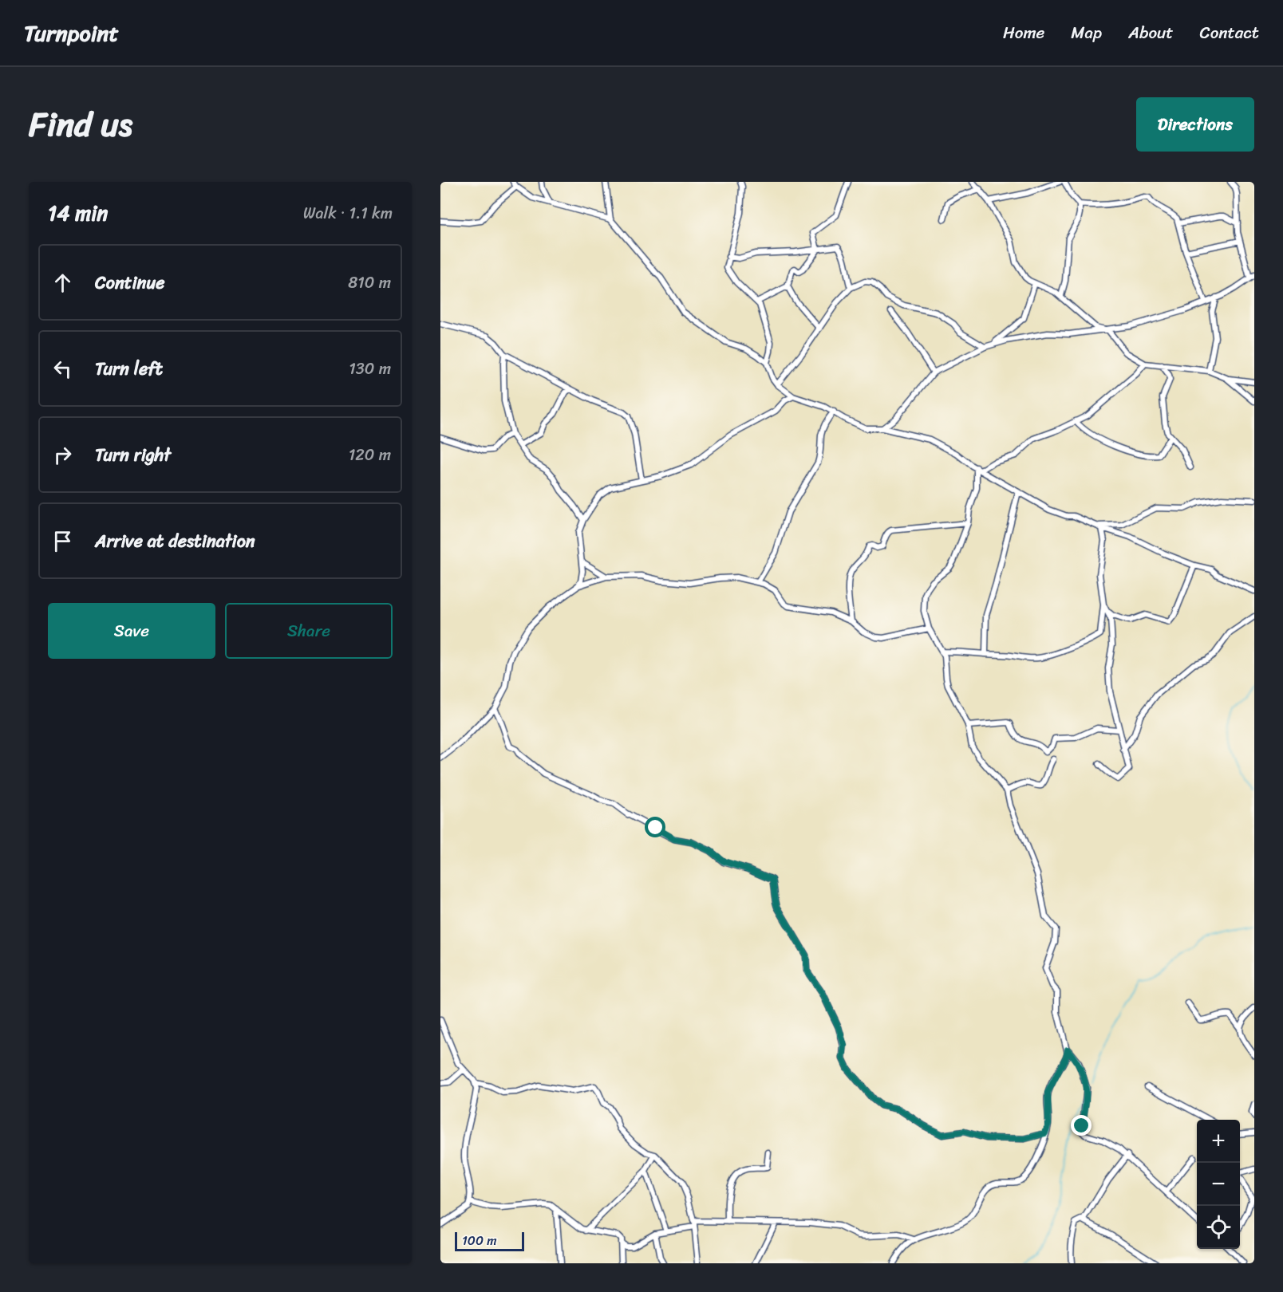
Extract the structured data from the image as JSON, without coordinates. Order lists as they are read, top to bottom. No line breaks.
{"scale_bar":"100 m","page":{"header":"Turnpoint","nav":["Home","Map","About","Contact"],"title":"Find us","buttons":["Directions",["Save","Share"]],"heading":["14 min","Walk · 1.1 km"],"list":[["Continue","810 m"],["Turn left","130 m"],["Turn right","120 m"],"Arrive at destination"],"map_buttons":["+","−"],"scale":"100 m"}}
